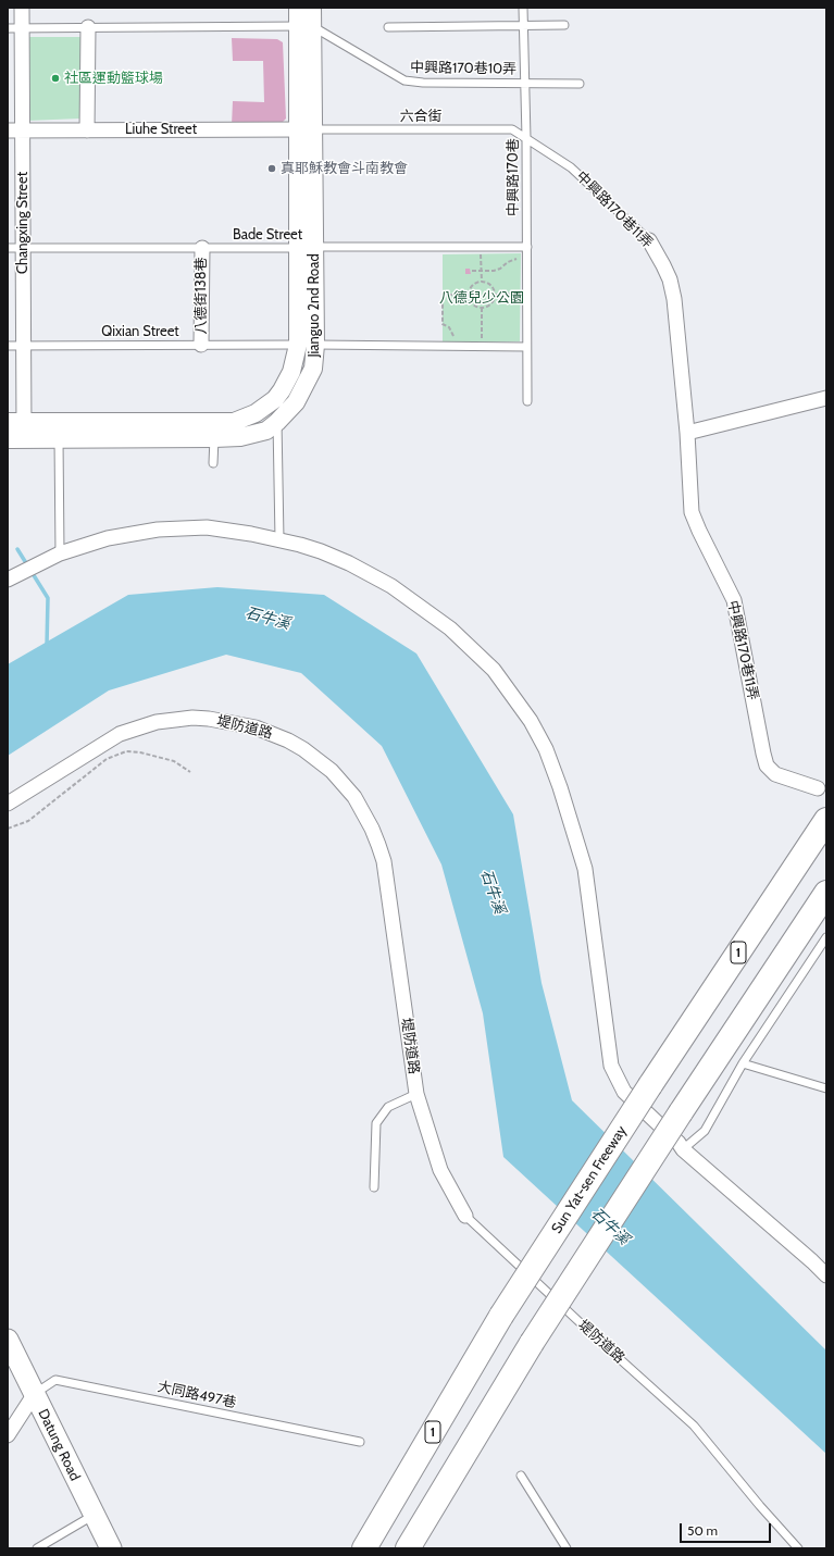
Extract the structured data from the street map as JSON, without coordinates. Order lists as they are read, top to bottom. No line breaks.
{"streets":{"highway":["1","Sun Yat-sen Freeway"],"main road":["Datung Road"],"street":["Liuhe Street","中興路170巷11弄","Changxing Street","八德街138巷","Jianguo 2nd Road","堤防道路"],"lane":["中興路170巷10弄","六合街","中興路170巷","Bade Street","Qixian Street","大同路497巷"]},"crossings":[["中興路170巷10弄","中興路170巷"],["中興路170巷10弄","Jianguo 2nd Road"],["六合街","Liuhe Street"],["六合街","中興路170巷"],["六合街","中興路170巷11弄"],["六合街","Jianguo 2nd Road"],["Liuhe Street","Changxing Street"],["Liuhe Street","Jianguo 2nd Road"],["中興路170巷","中興路170巷11弄"],["中興路170巷","Bade Street"],["Changxing Street","Bade Street"],["Changxing Street","Jianguo 2nd Road"],["Changxing Street","Qixian Street"],["Bade Street","八德街138巷"],["Bade Street","Jianguo 2nd Road"],["八德街138巷","Qixian Street"],["Jianguo 2nd Road","Qixian Street"],["大同路497巷","Datung Road"]],"water":["石牛溪"],"parks":["八德兒少公園"],"places":["社區運動籃球場","真耶穌教會斗南教會"],"scale_bar":"50 m"}
